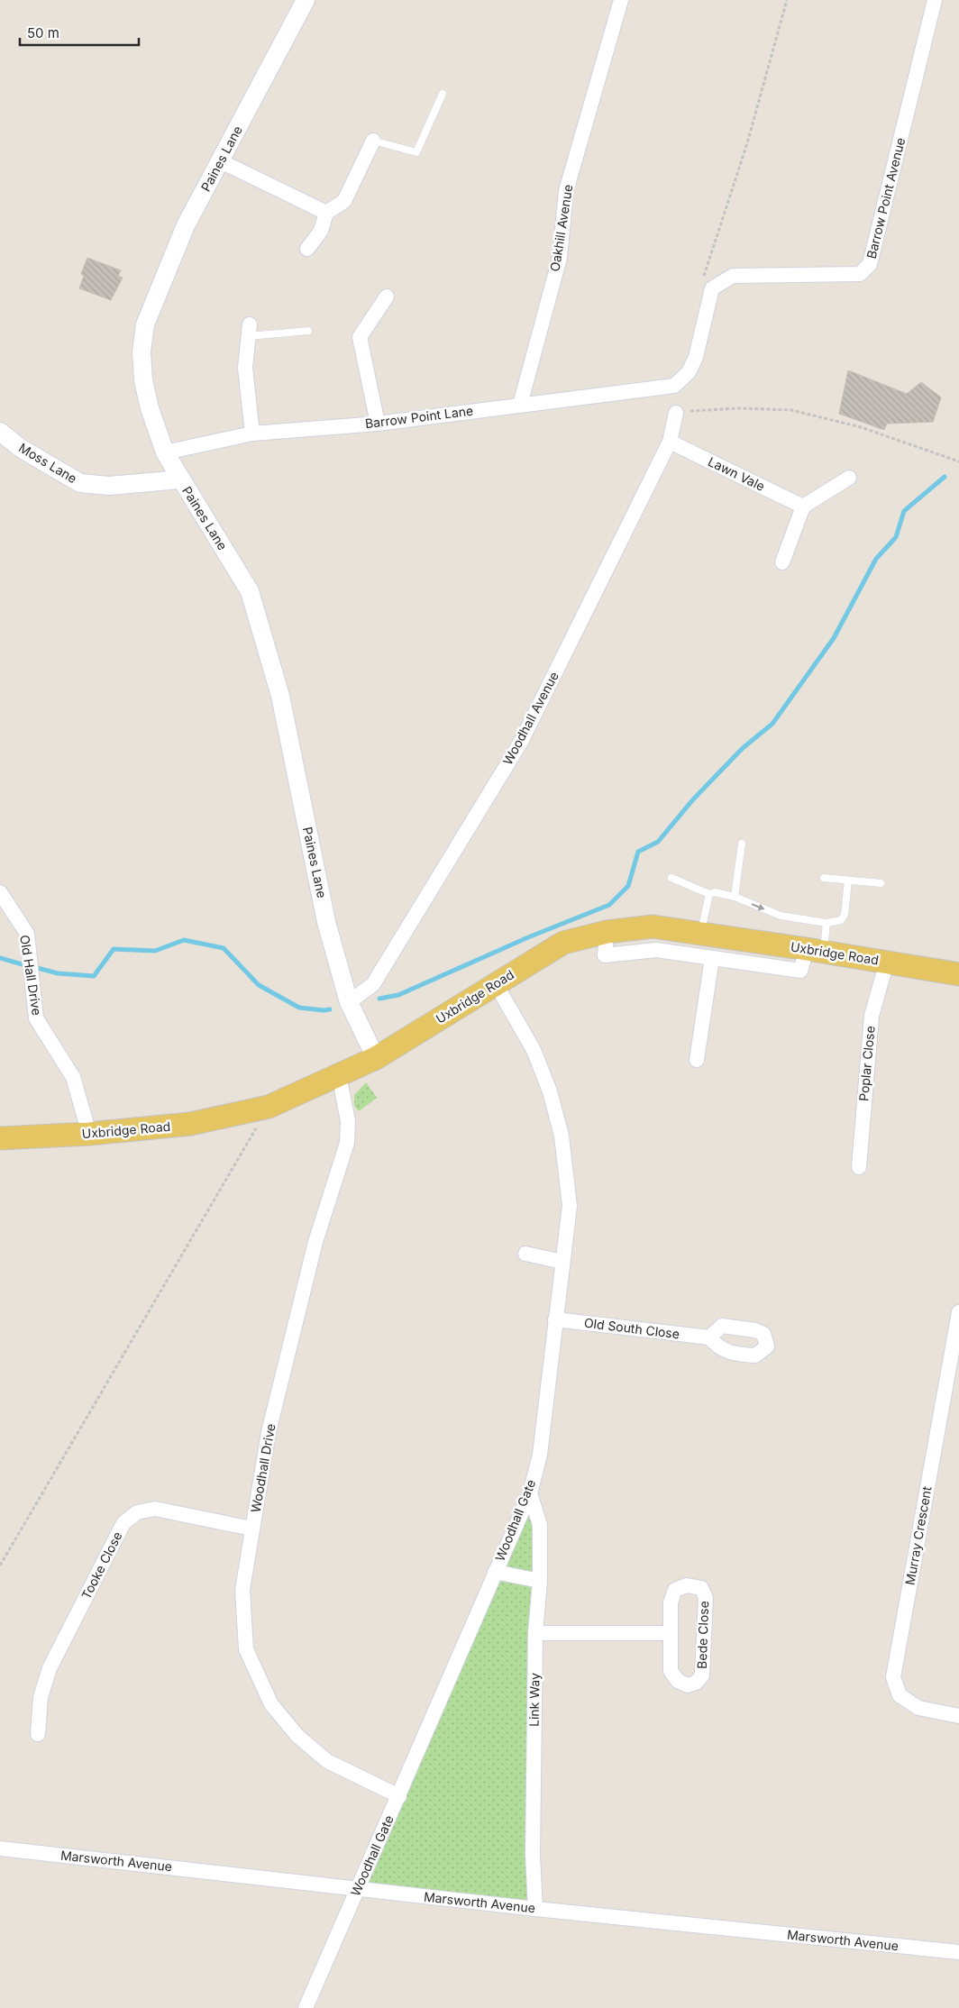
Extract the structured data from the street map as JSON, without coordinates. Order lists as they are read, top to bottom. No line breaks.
{"streets":{"main road":["Uxbridge Road"],"street":["Paines Lane","Barrow Point Avenue","Oakhill Avenue","Barrow Point Lane","Moss Lane","Lawn Vale","Woodhall Avenue","Old Hall Drive","Poplar Close","Old South Close","Woodhall Drive","Woodhall Gate","Murray Crescent","Tooke Close","Bede Close","Link Way","Marsworth Avenue"]},"crossings":[["Paines Lane","Barrow Point Lane"],["Paines Lane","Moss Lane"],["Paines Lane","Woodhall Avenue"],["Paines Lane","Uxbridge Road"],["Barrow Point Avenue","Barrow Point Lane"],["Oakhill Avenue","Barrow Point Lane"],["Lawn Vale","Woodhall Avenue"],["Uxbridge Road","Old Hall Drive"],["Uxbridge Road","Poplar Close"],["Uxbridge Road","Woodhall Drive"],["Uxbridge Road","Woodhall Gate"],["Old South Close","Woodhall Gate"],["Woodhall Drive","Woodhall Gate"],["Woodhall Drive","Tooke Close"],["Woodhall Gate","Link Way"],["Woodhall Gate","Marsworth Avenue"],["Link Way","Marsworth Avenue"]],"scale_bar":"50 m"}
